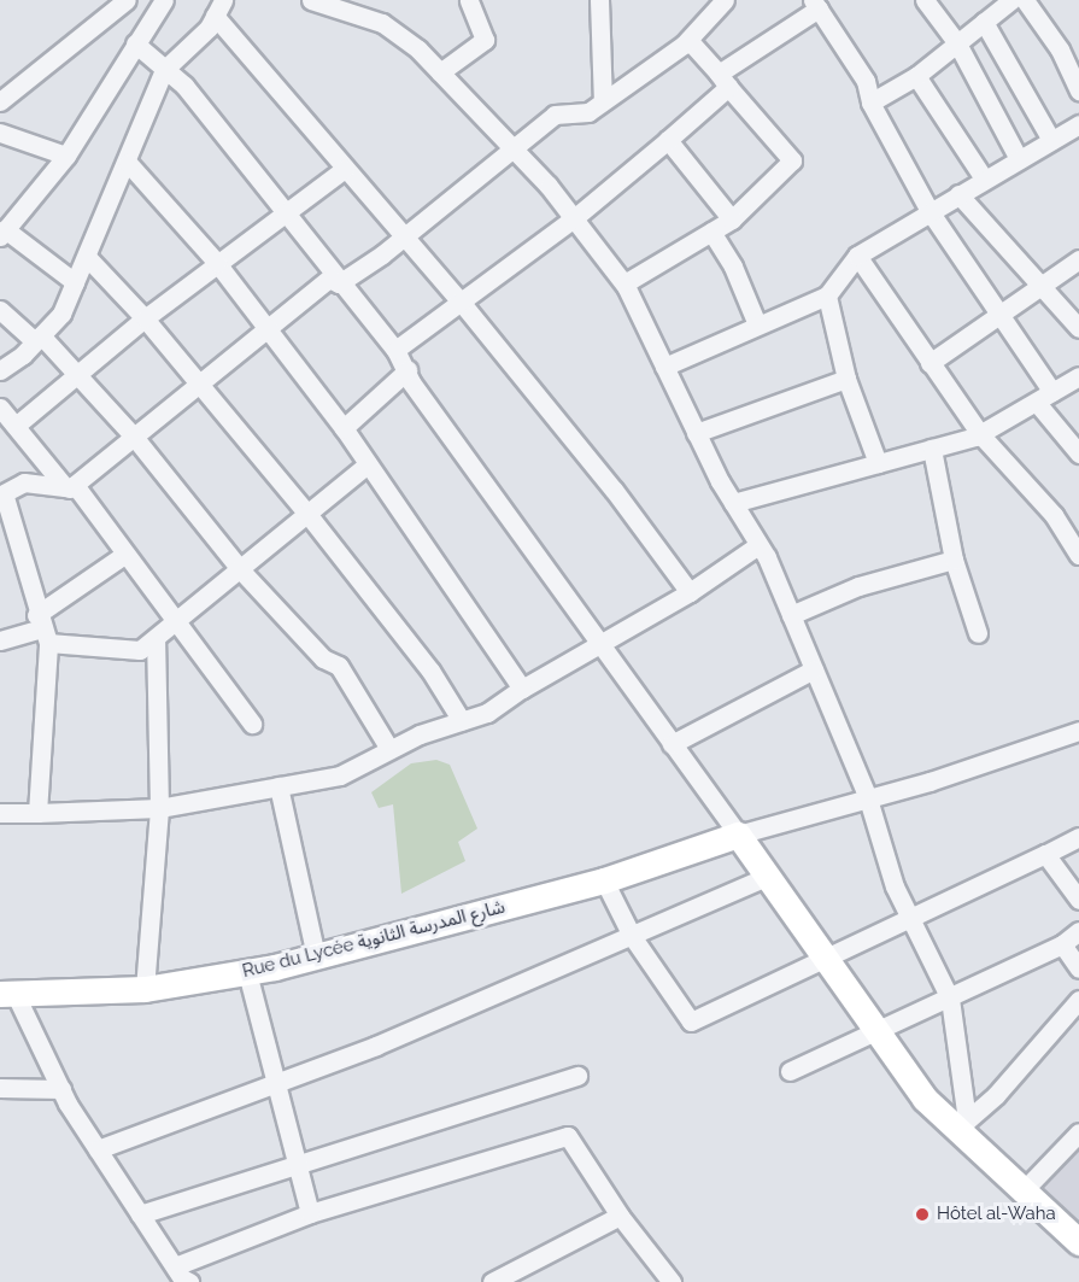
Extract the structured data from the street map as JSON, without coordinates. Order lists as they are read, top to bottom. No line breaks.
{"streets":{"street":["Rue du Lycée شارع المدرسة الثانوية"]},"places":["Hôtel al-Waha"]}
